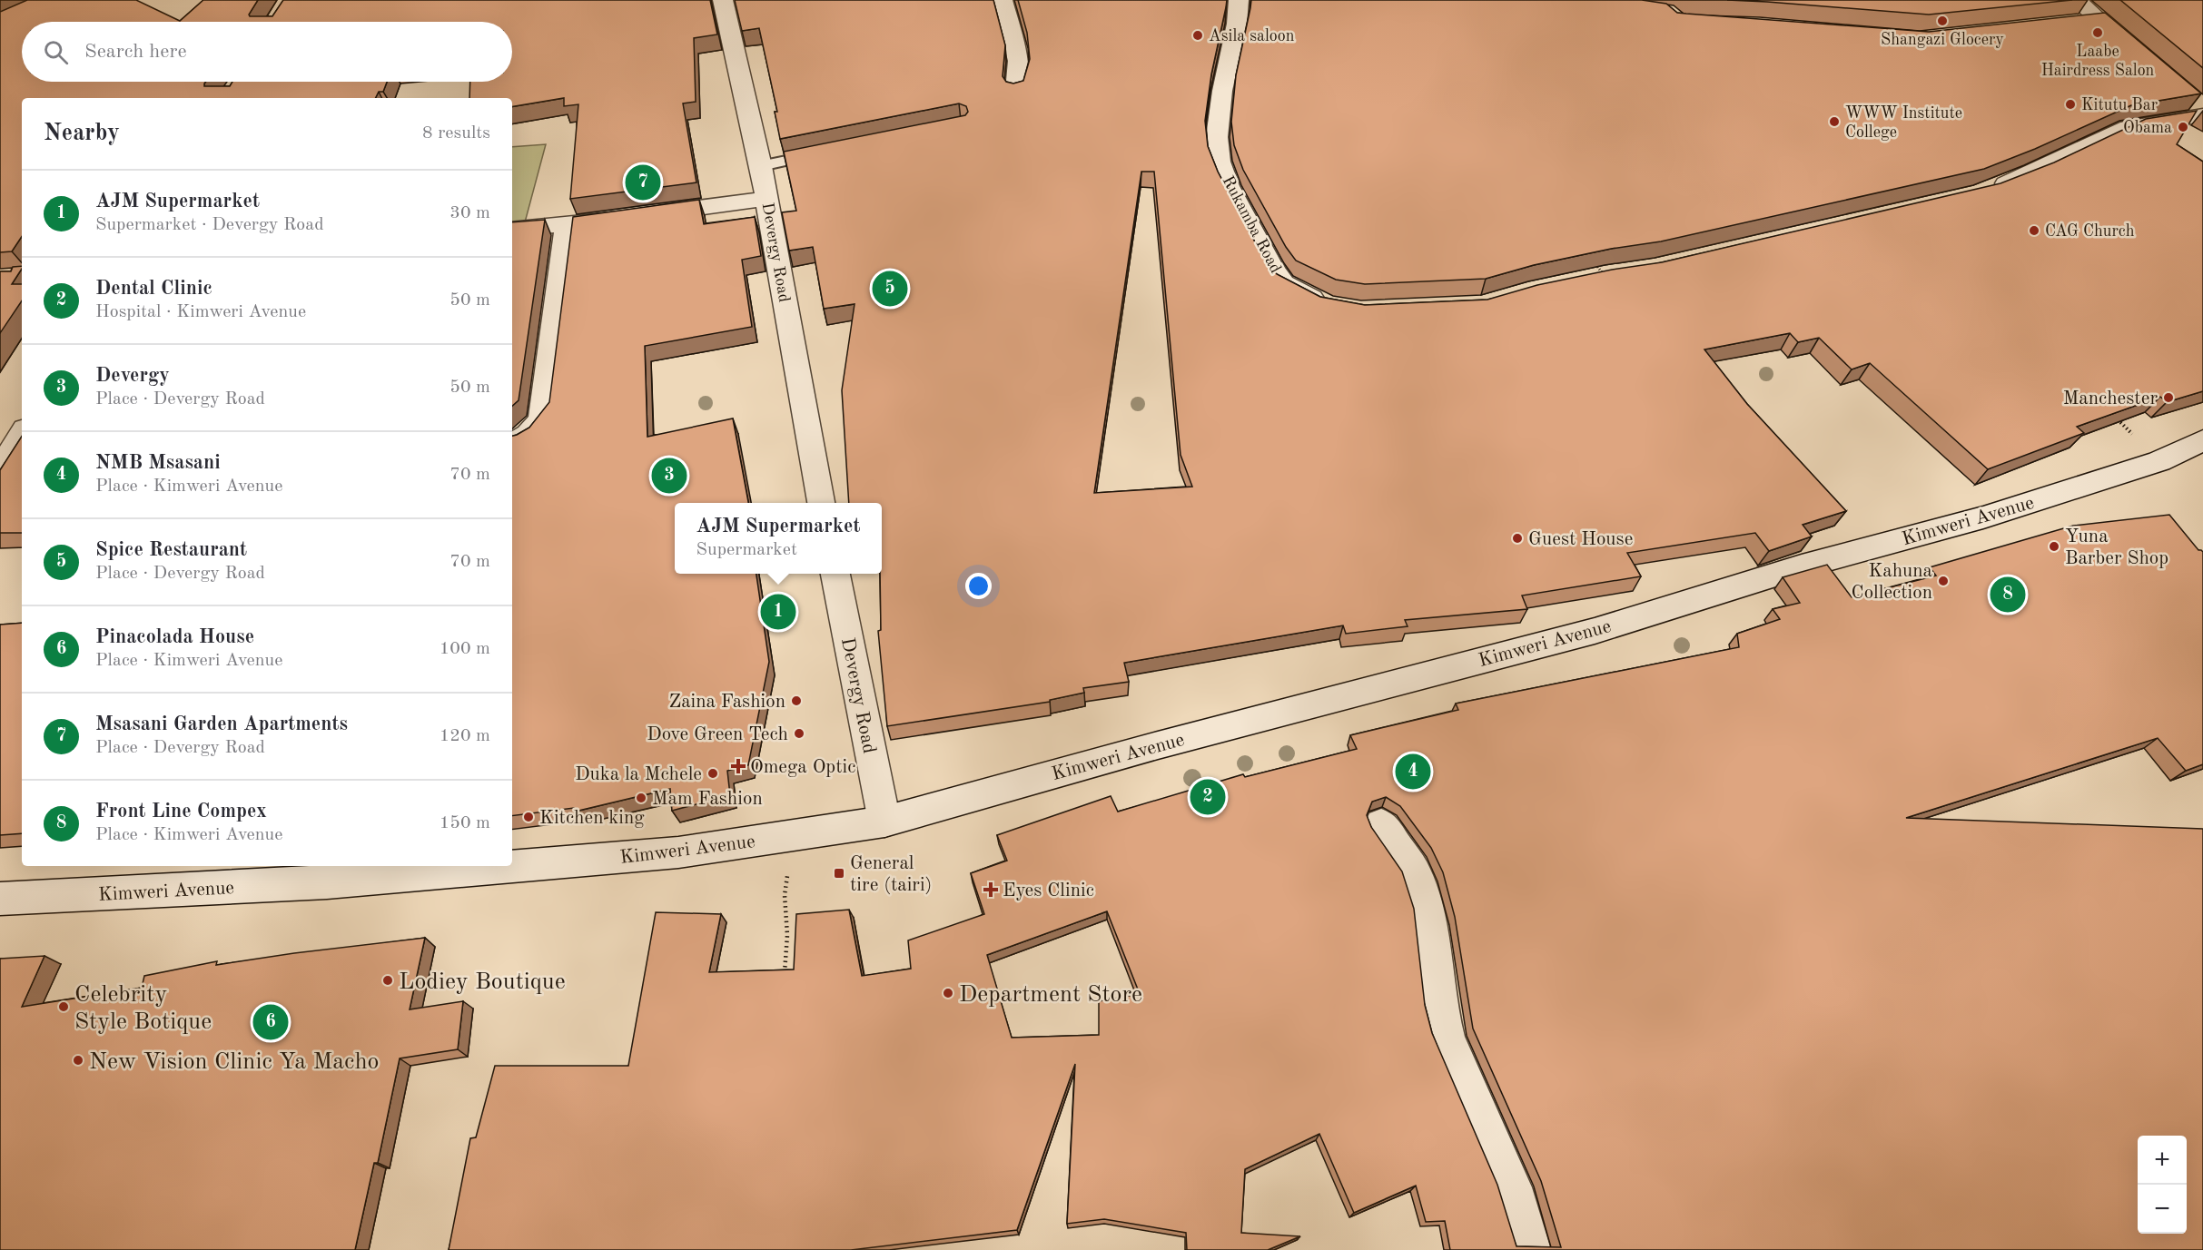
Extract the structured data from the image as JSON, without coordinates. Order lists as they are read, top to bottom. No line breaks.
{"streets":{"street":["Rukamba Road","Devergy Road","Kimweri Avenue"]},"crossings":[["Devergy Road","Kimweri Avenue"]],"places":{"other":["Shangazi Glocery","Laabe Hairdress Salon","Asila saloon","Kitutu Bar","WWW Institute College","Obama","CAG Church","Manchester","Guest House","Yuna Barber Shop","Kahuna Collection","Zaina Fashion","Dove Green Tech","Duka la Mchele","Mam Fashion","Kitchen king","Lodiey Boutique","Department Store","Celebrity Style Botique","New Vision Clinic Ya Macho"],"health":["Omega Optic","Eyes Clinic"],"transit":["General tire (tairi)"]},"page":{"search":"Search here","heading":["Nearby","8 results"],"pins":["7","5","3","8","1","4","2","6"],"list":[{"mark":"1","name":"AJM Supermarket","note":"Supermarket · Devergy Road","value":"30 m"},{"mark":"2","name":"Dental Clinic","note":"Hospital · Kimweri Avenue","value":"50 m"},{"mark":"3","name":"Devergy","note":"Place · Devergy Road","value":"50 m"},{"mark":"4","name":"NMB Msasani","note":"Place · Kimweri Avenue","value":"70 m"},{"mark":"5","name":"Spice Restaurant","note":"Place · Devergy Road","value":"70 m"},{"mark":"6","name":"Pinacolada House","note":"Place · Kimweri Avenue","value":"100 m"},{"mark":"7","name":"Msasani Garden Apartments","note":"Place · Devergy Road","value":"120 m"},{"mark":"8","name":"Front Line Compex","note":"Place · Kimweri Avenue","value":"150 m"}],"popup":["AJM Supermarket","Supermarket"],"map_buttons":["+","−"]}}
